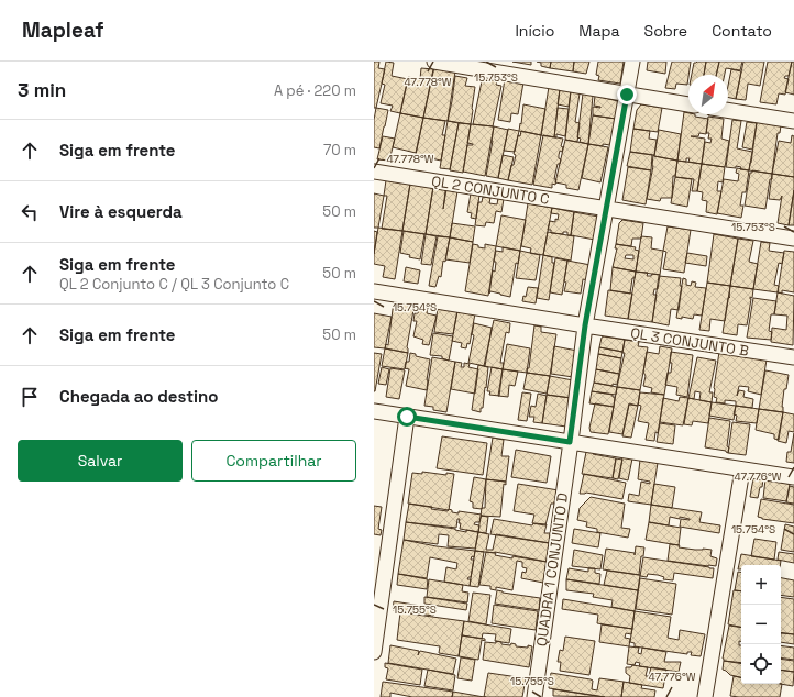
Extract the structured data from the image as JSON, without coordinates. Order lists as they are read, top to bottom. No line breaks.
{"streets":{"street":["QL 2 CONJUNTO C","QL 3 CONJUNTO B","QUADRA 1 CONJUNTO D"]},"crossings":[["QL 2 CONJUNTO C","QUADRA 1 CONJUNTO D"],["QL 3 CONJUNTO B","QUADRA 1 CONJUNTO D"]],"north":"top right","page":{"header":"Mapleaf","nav":["Início","Mapa","Sobre","Contato"],"heading":["3 min","A pé · 220 m"],"list":[["Siga em frente","70 m"],["Vire à esquerda","50 m"],["Siga em frente","QL 2 Conjunto C / QL 3 Conjunto C","50 m"],["Siga em frente","50 m"],"Chegada ao destino"],"buttons":["Salvar","Compartilhar"],"map_buttons":["+","−"]},"coordinates":["15.753°S","47.778°W","15.754°S","47.776°W","15.755°S"]}
